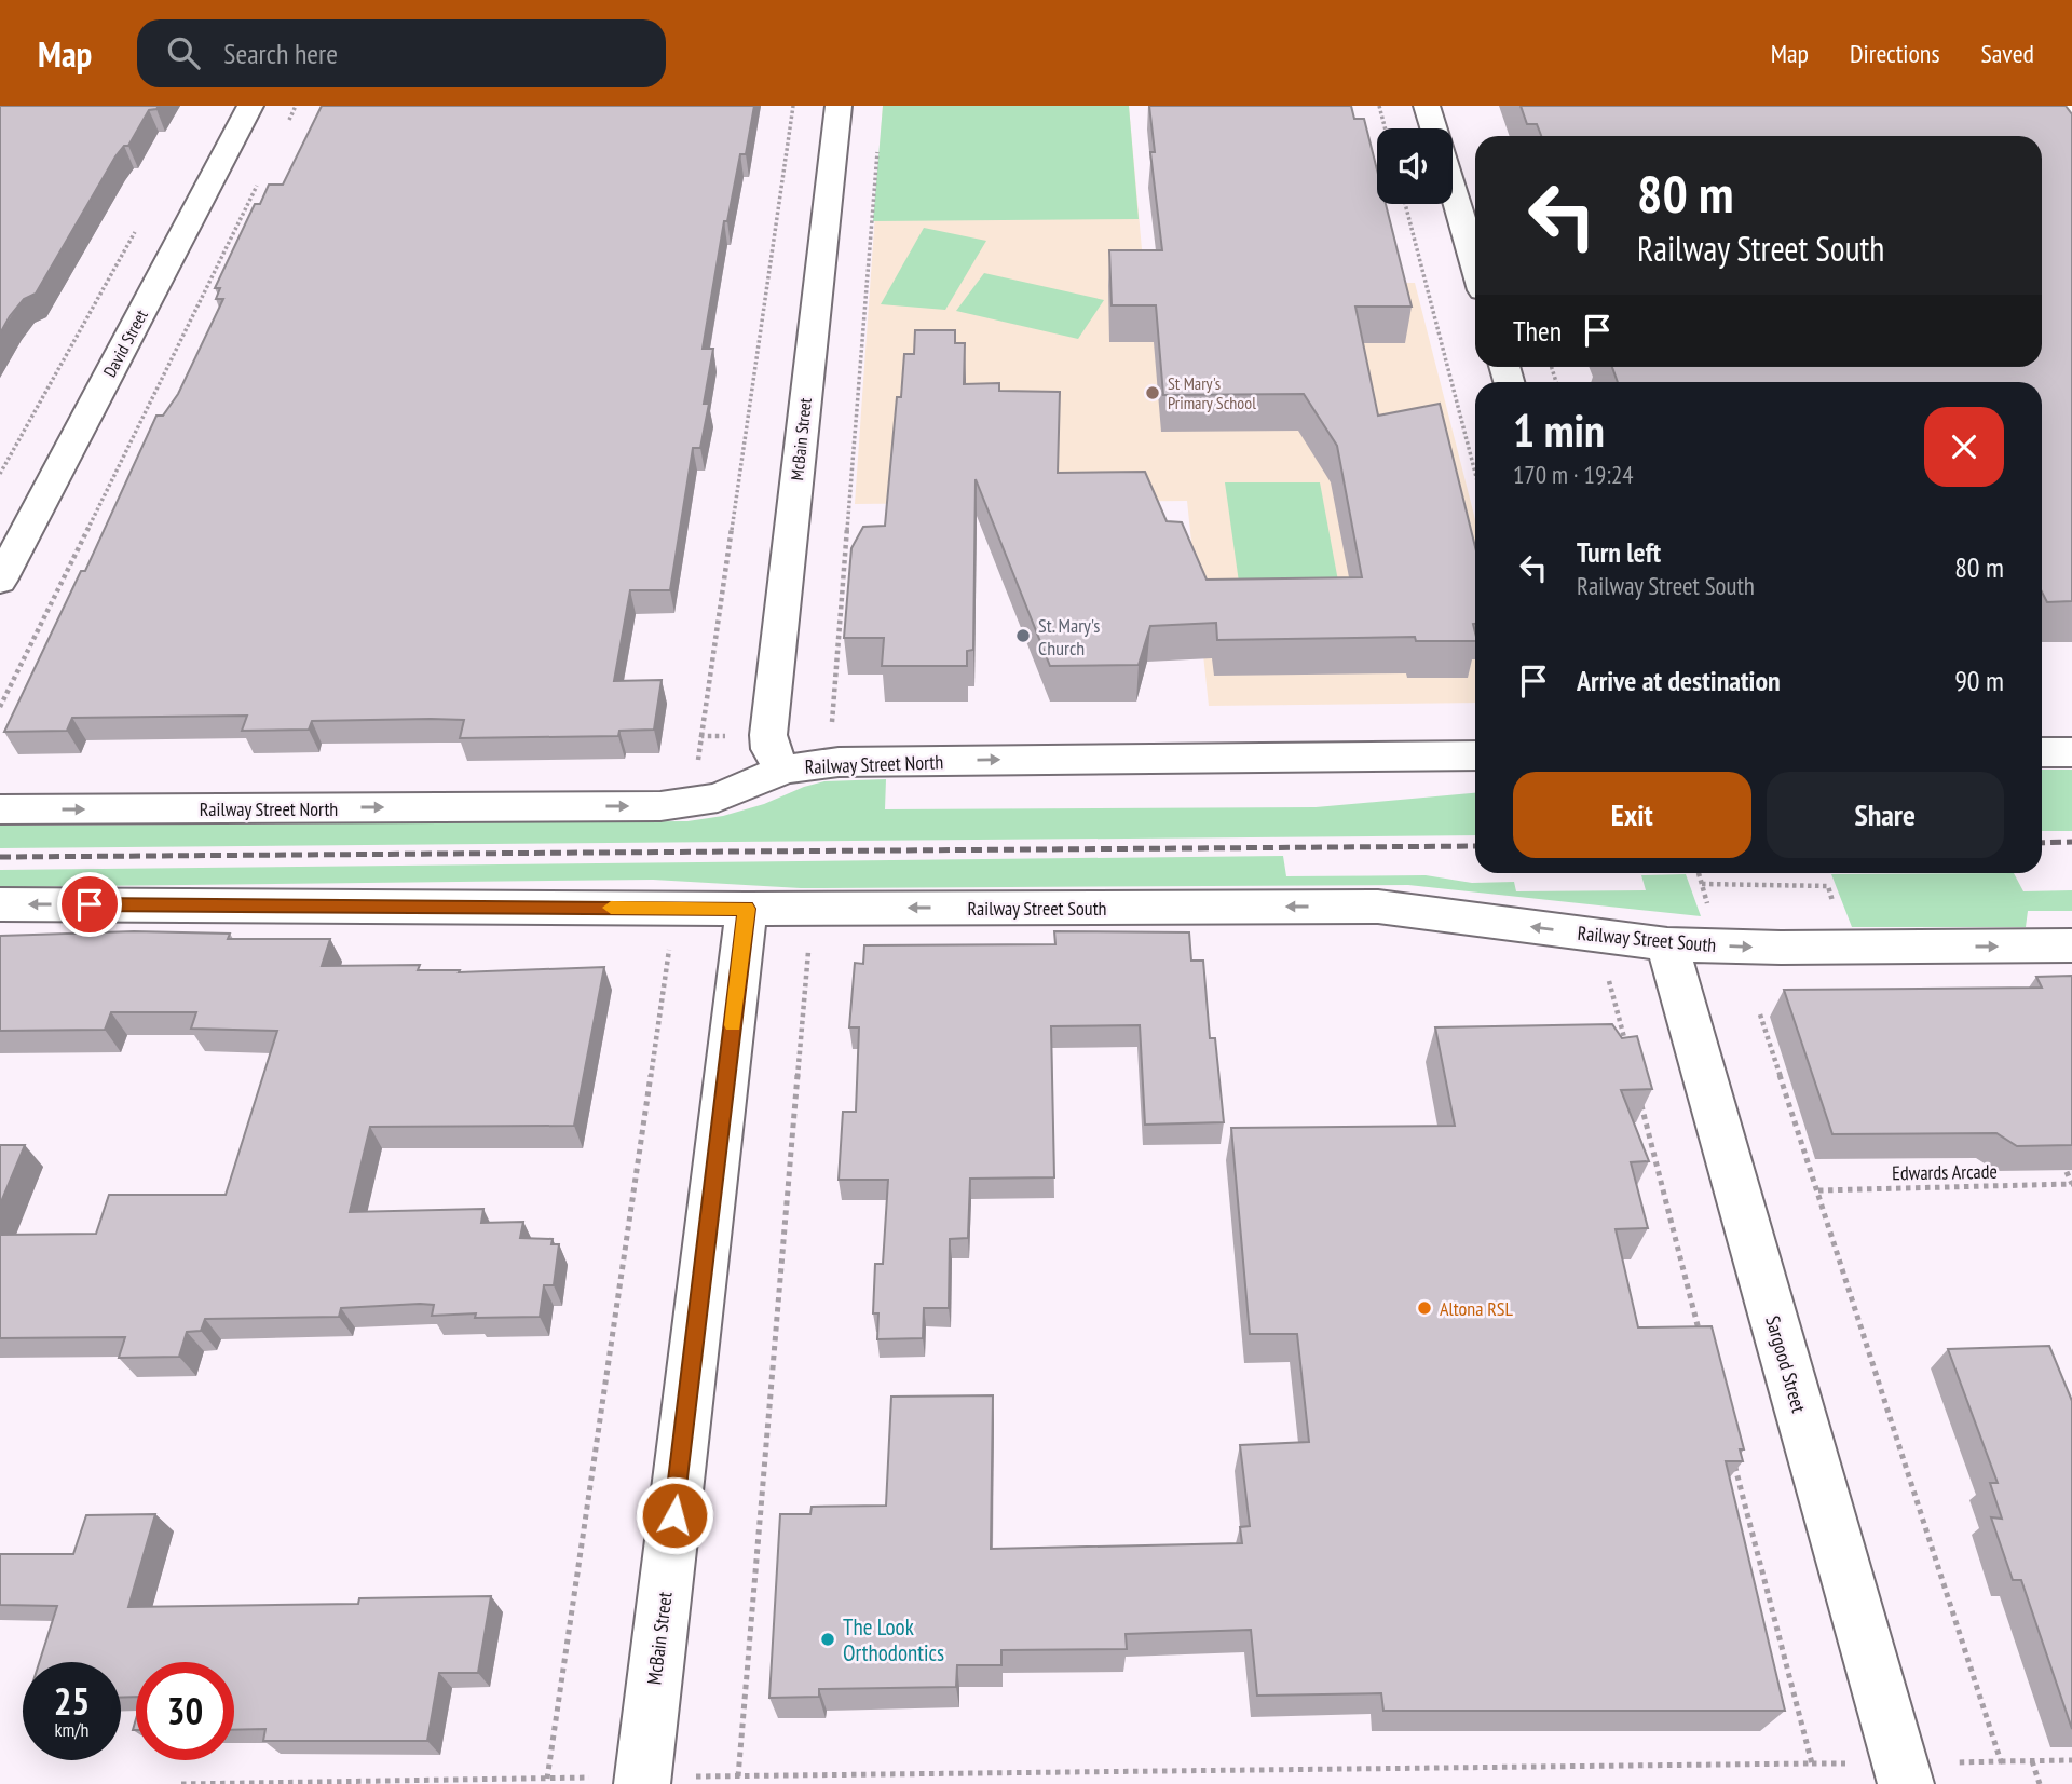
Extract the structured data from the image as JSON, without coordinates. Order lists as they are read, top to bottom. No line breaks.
{"streets":{"street":["David Street","McBain Street","Railway Street North","Railway Street South","Sargood Street"],"path":["Edwards Arcade"]},"crossings":[["McBain Street","Railway Street North"],["McBain Street","Railway Street South"],["Railway Street South","Sargood Street"]],"one_way":["Railway Street North"],"places":["St Mary's Primary School","St. Mary's Church","Altona RSL","The Look Orthodontics"],"page":{"header":"Map","search":"Search here","nav":["Map","Directions","Saved"],"turn":["80 m","Railway Street South"],"then":"Then","heading":["1 min","170 m · 19:24"],"list":[{"name":"Turn left","note":"Railway Street South","value":"80 m"},{"name":"Arrive at destination","value":"90 m"}],"buttons":["Exit","Share"],"speed":"25 km/h","limit":"30"}}
